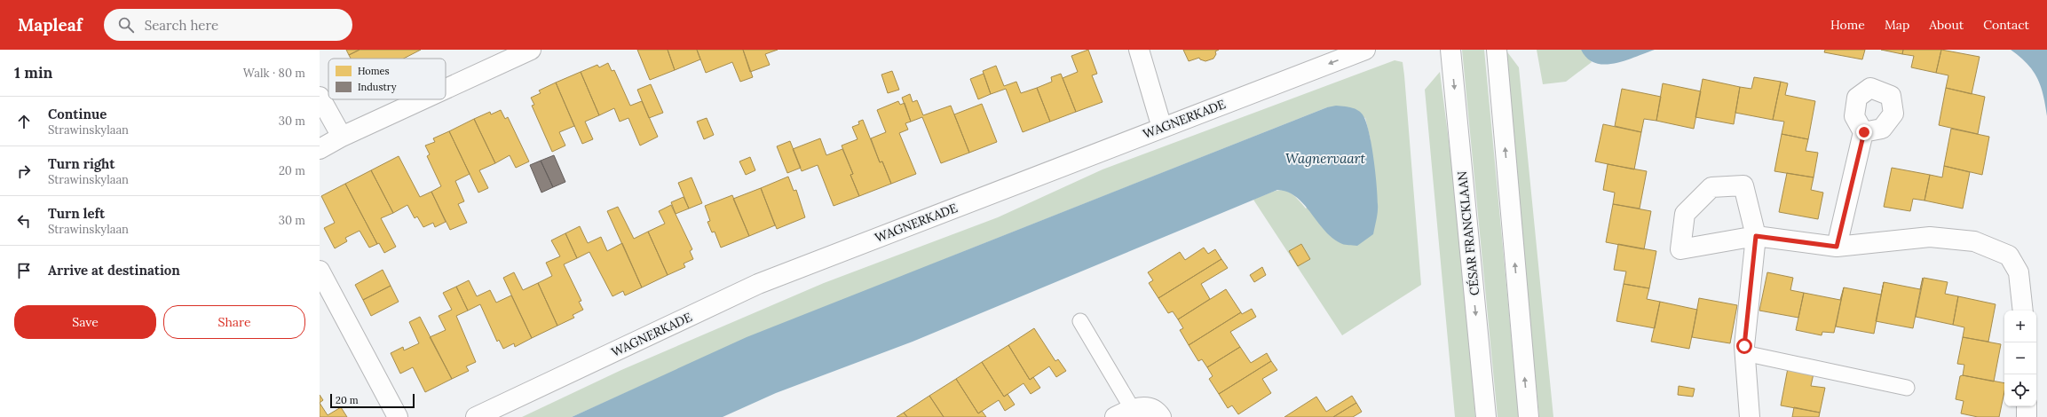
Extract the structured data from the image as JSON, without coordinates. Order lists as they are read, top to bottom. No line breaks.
{"streets":{"street":["WAGNERKADE","CÉSAR FRANCKLAAN"]},"water":["Wagnervaart"],"legend":["Homes","Industry"],"scale_bar":"20 m","page":{"header":"Mapleaf","search":"Search here","nav":["Home","Map","About","Contact"],"heading":["1 min","Walk · 80 m"],"list":[["Continue","Strawinskylaan","30 m"],["Turn right","Strawinskylaan","20 m"],["Turn left","Strawinskylaan","30 m"],"Arrive at destination"],"buttons":["Save","Share"],"map_buttons":["+","−"],"scale":"20 m"}}
